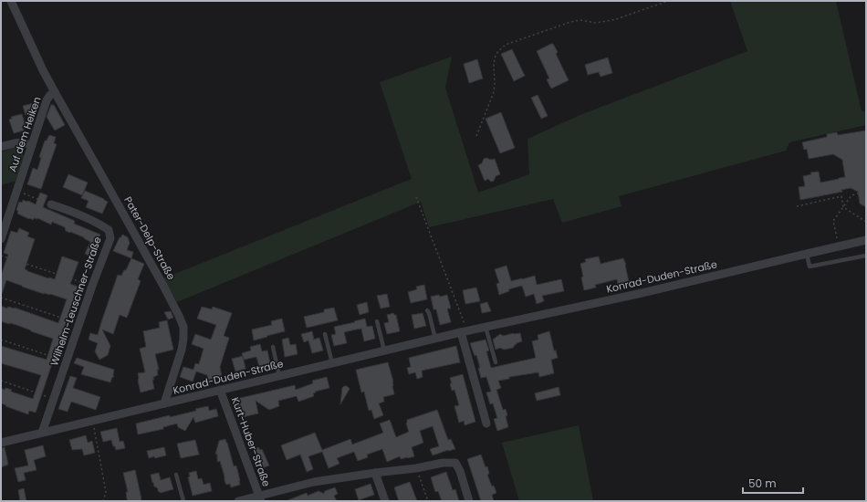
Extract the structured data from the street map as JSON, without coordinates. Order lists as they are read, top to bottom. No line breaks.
{"streets":{"street":["Auf dem Heiken","Pater-Delp-Straße","Konrad-Duden-Straße","Wilhelm-Leuschner-Straße","Kurt-Huber-Straße"]},"crossings":[["Auf dem Heiken","Pater-Delp-Straße"],["Pater-Delp-Straße","Konrad-Duden-Straße"],["Konrad-Duden-Straße","Wilhelm-Leuschner-Straße"],["Konrad-Duden-Straße","Kurt-Huber-Straße"]],"scale_bar":"50 m"}
